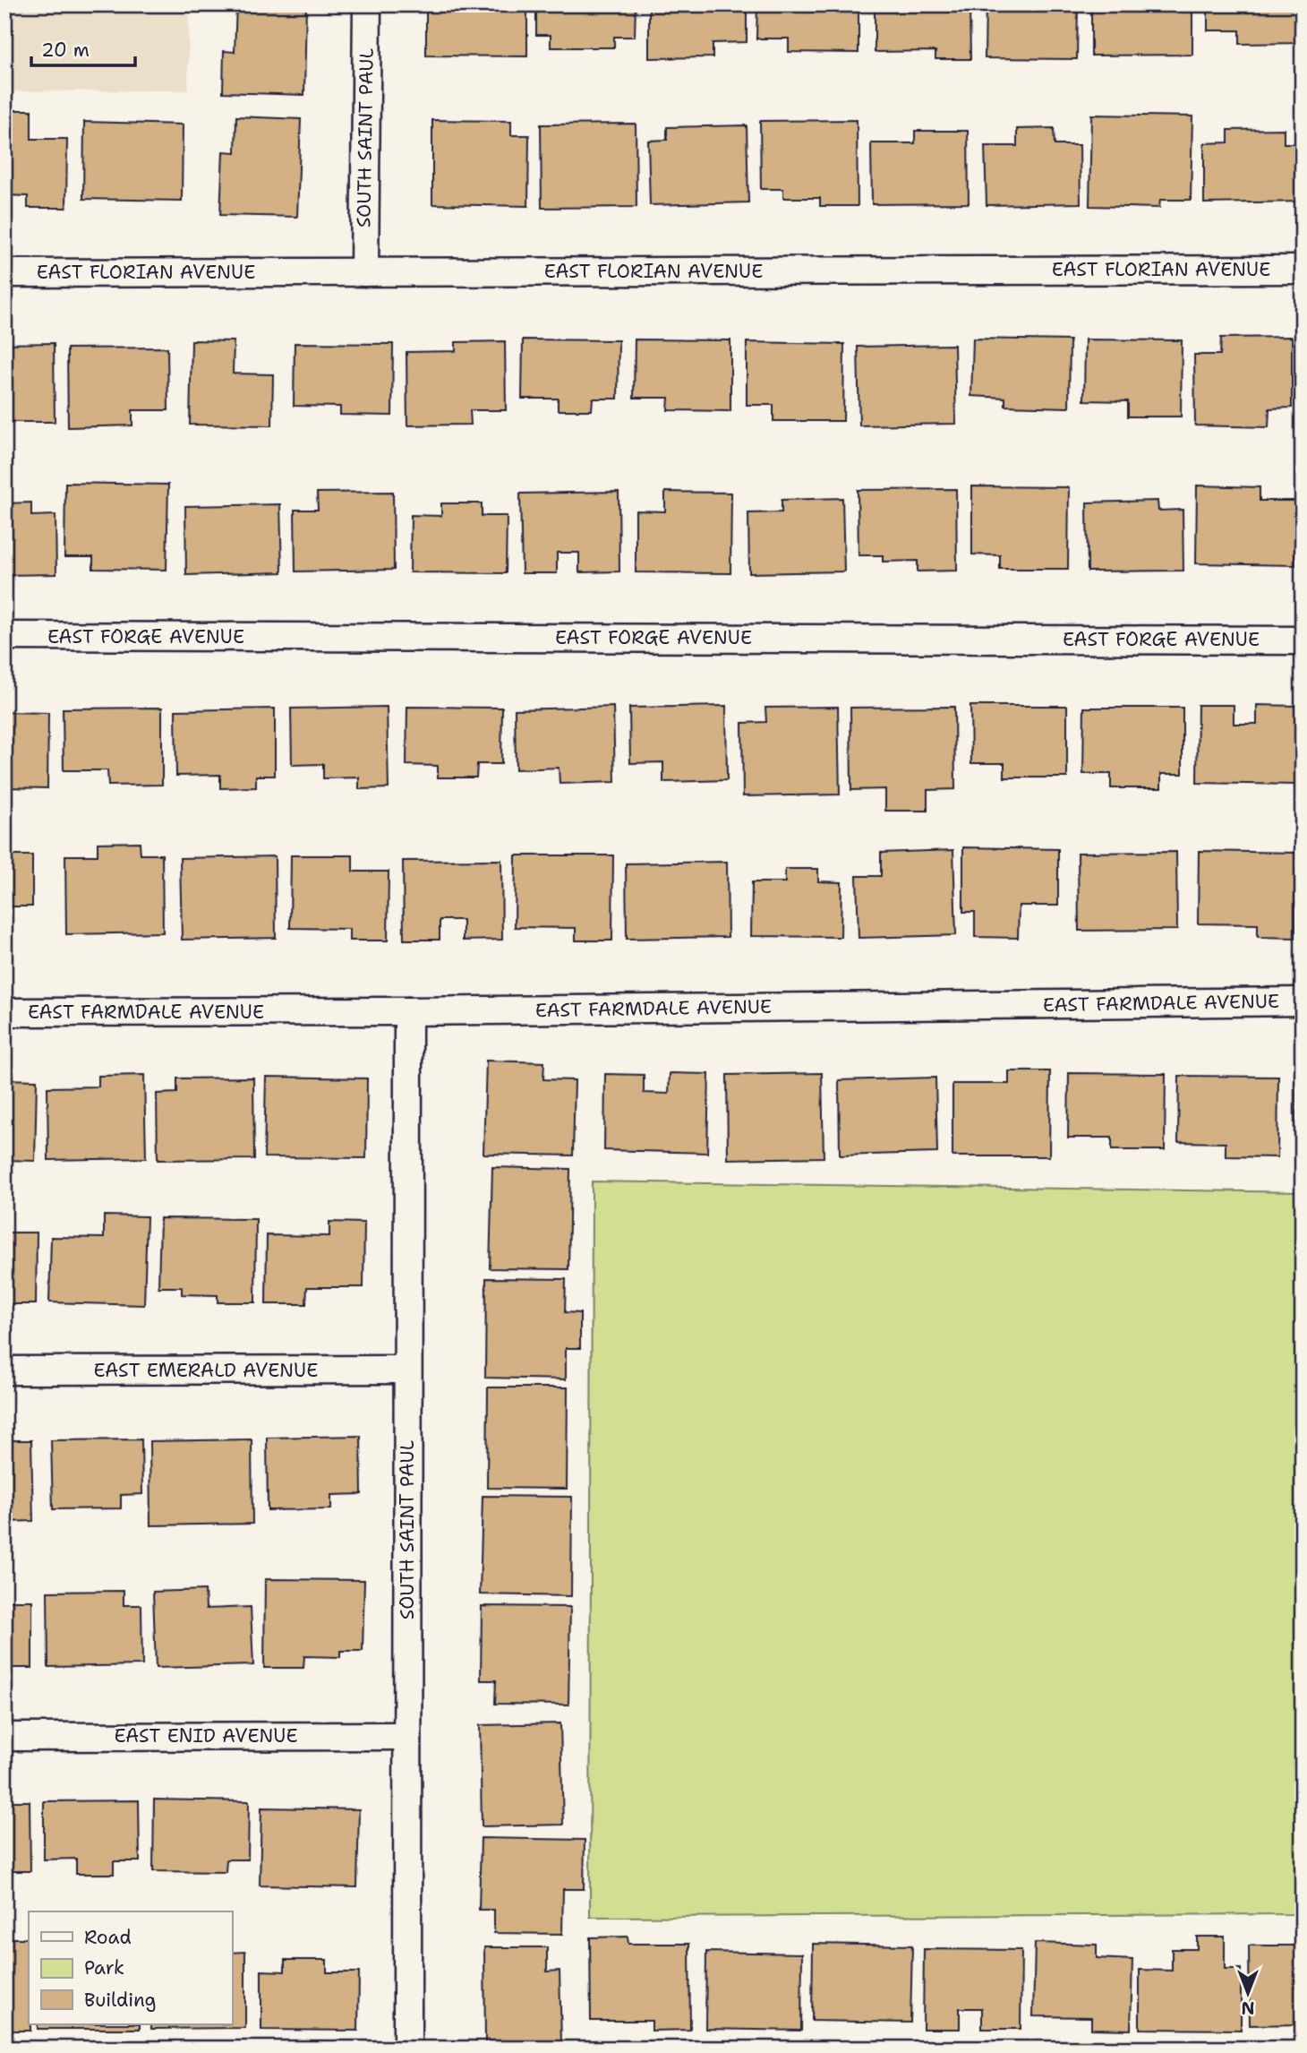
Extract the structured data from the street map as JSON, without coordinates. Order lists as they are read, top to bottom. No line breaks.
{"streets":{"street":["SOUTH SAINT PAUL","EAST FLORIAN AVENUE","EAST FORGE AVENUE","EAST FARMDALE AVENUE","EAST EMERALD AVENUE","EAST ENID AVENUE"]},"crossings":[["SOUTH SAINT PAUL","EAST FLORIAN AVENUE"],["SOUTH SAINT PAUL","EAST FARMDALE AVENUE"],["SOUTH SAINT PAUL","EAST EMERALD AVENUE"],["SOUTH SAINT PAUL","EAST ENID AVENUE"]],"legend":["Road","Park","Building"],"scale_bar":"20 m","north":"bottom"}
